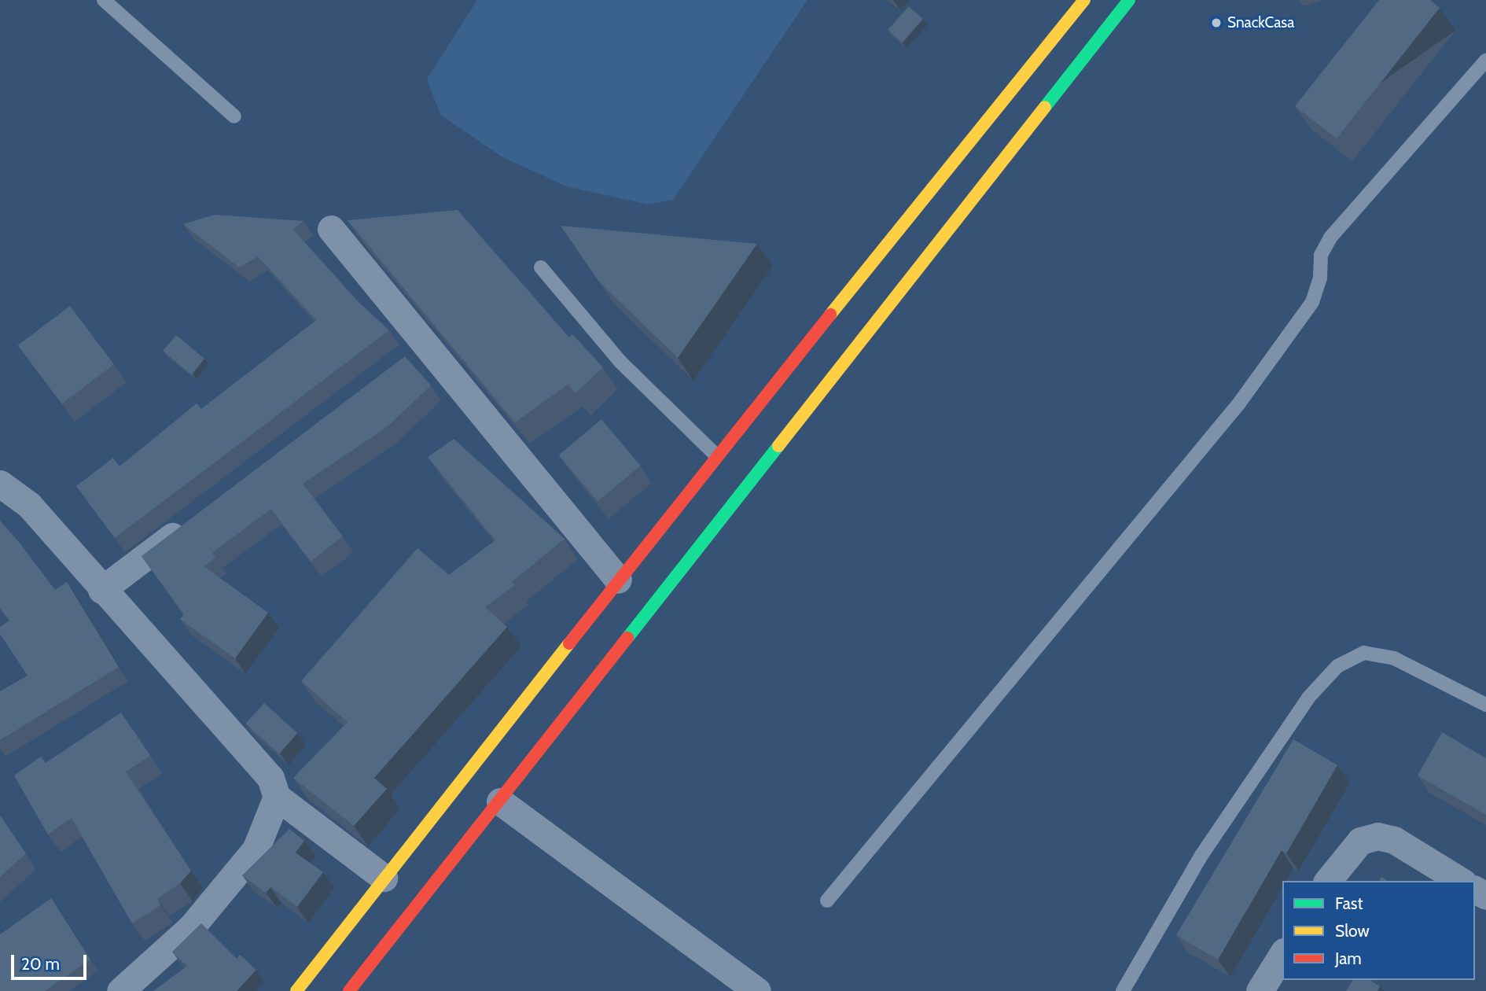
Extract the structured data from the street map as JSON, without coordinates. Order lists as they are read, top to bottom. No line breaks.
{"places":["SnackCasa"],"legend":["Fast","Slow","Jam"],"scale_bar":"20 m"}
